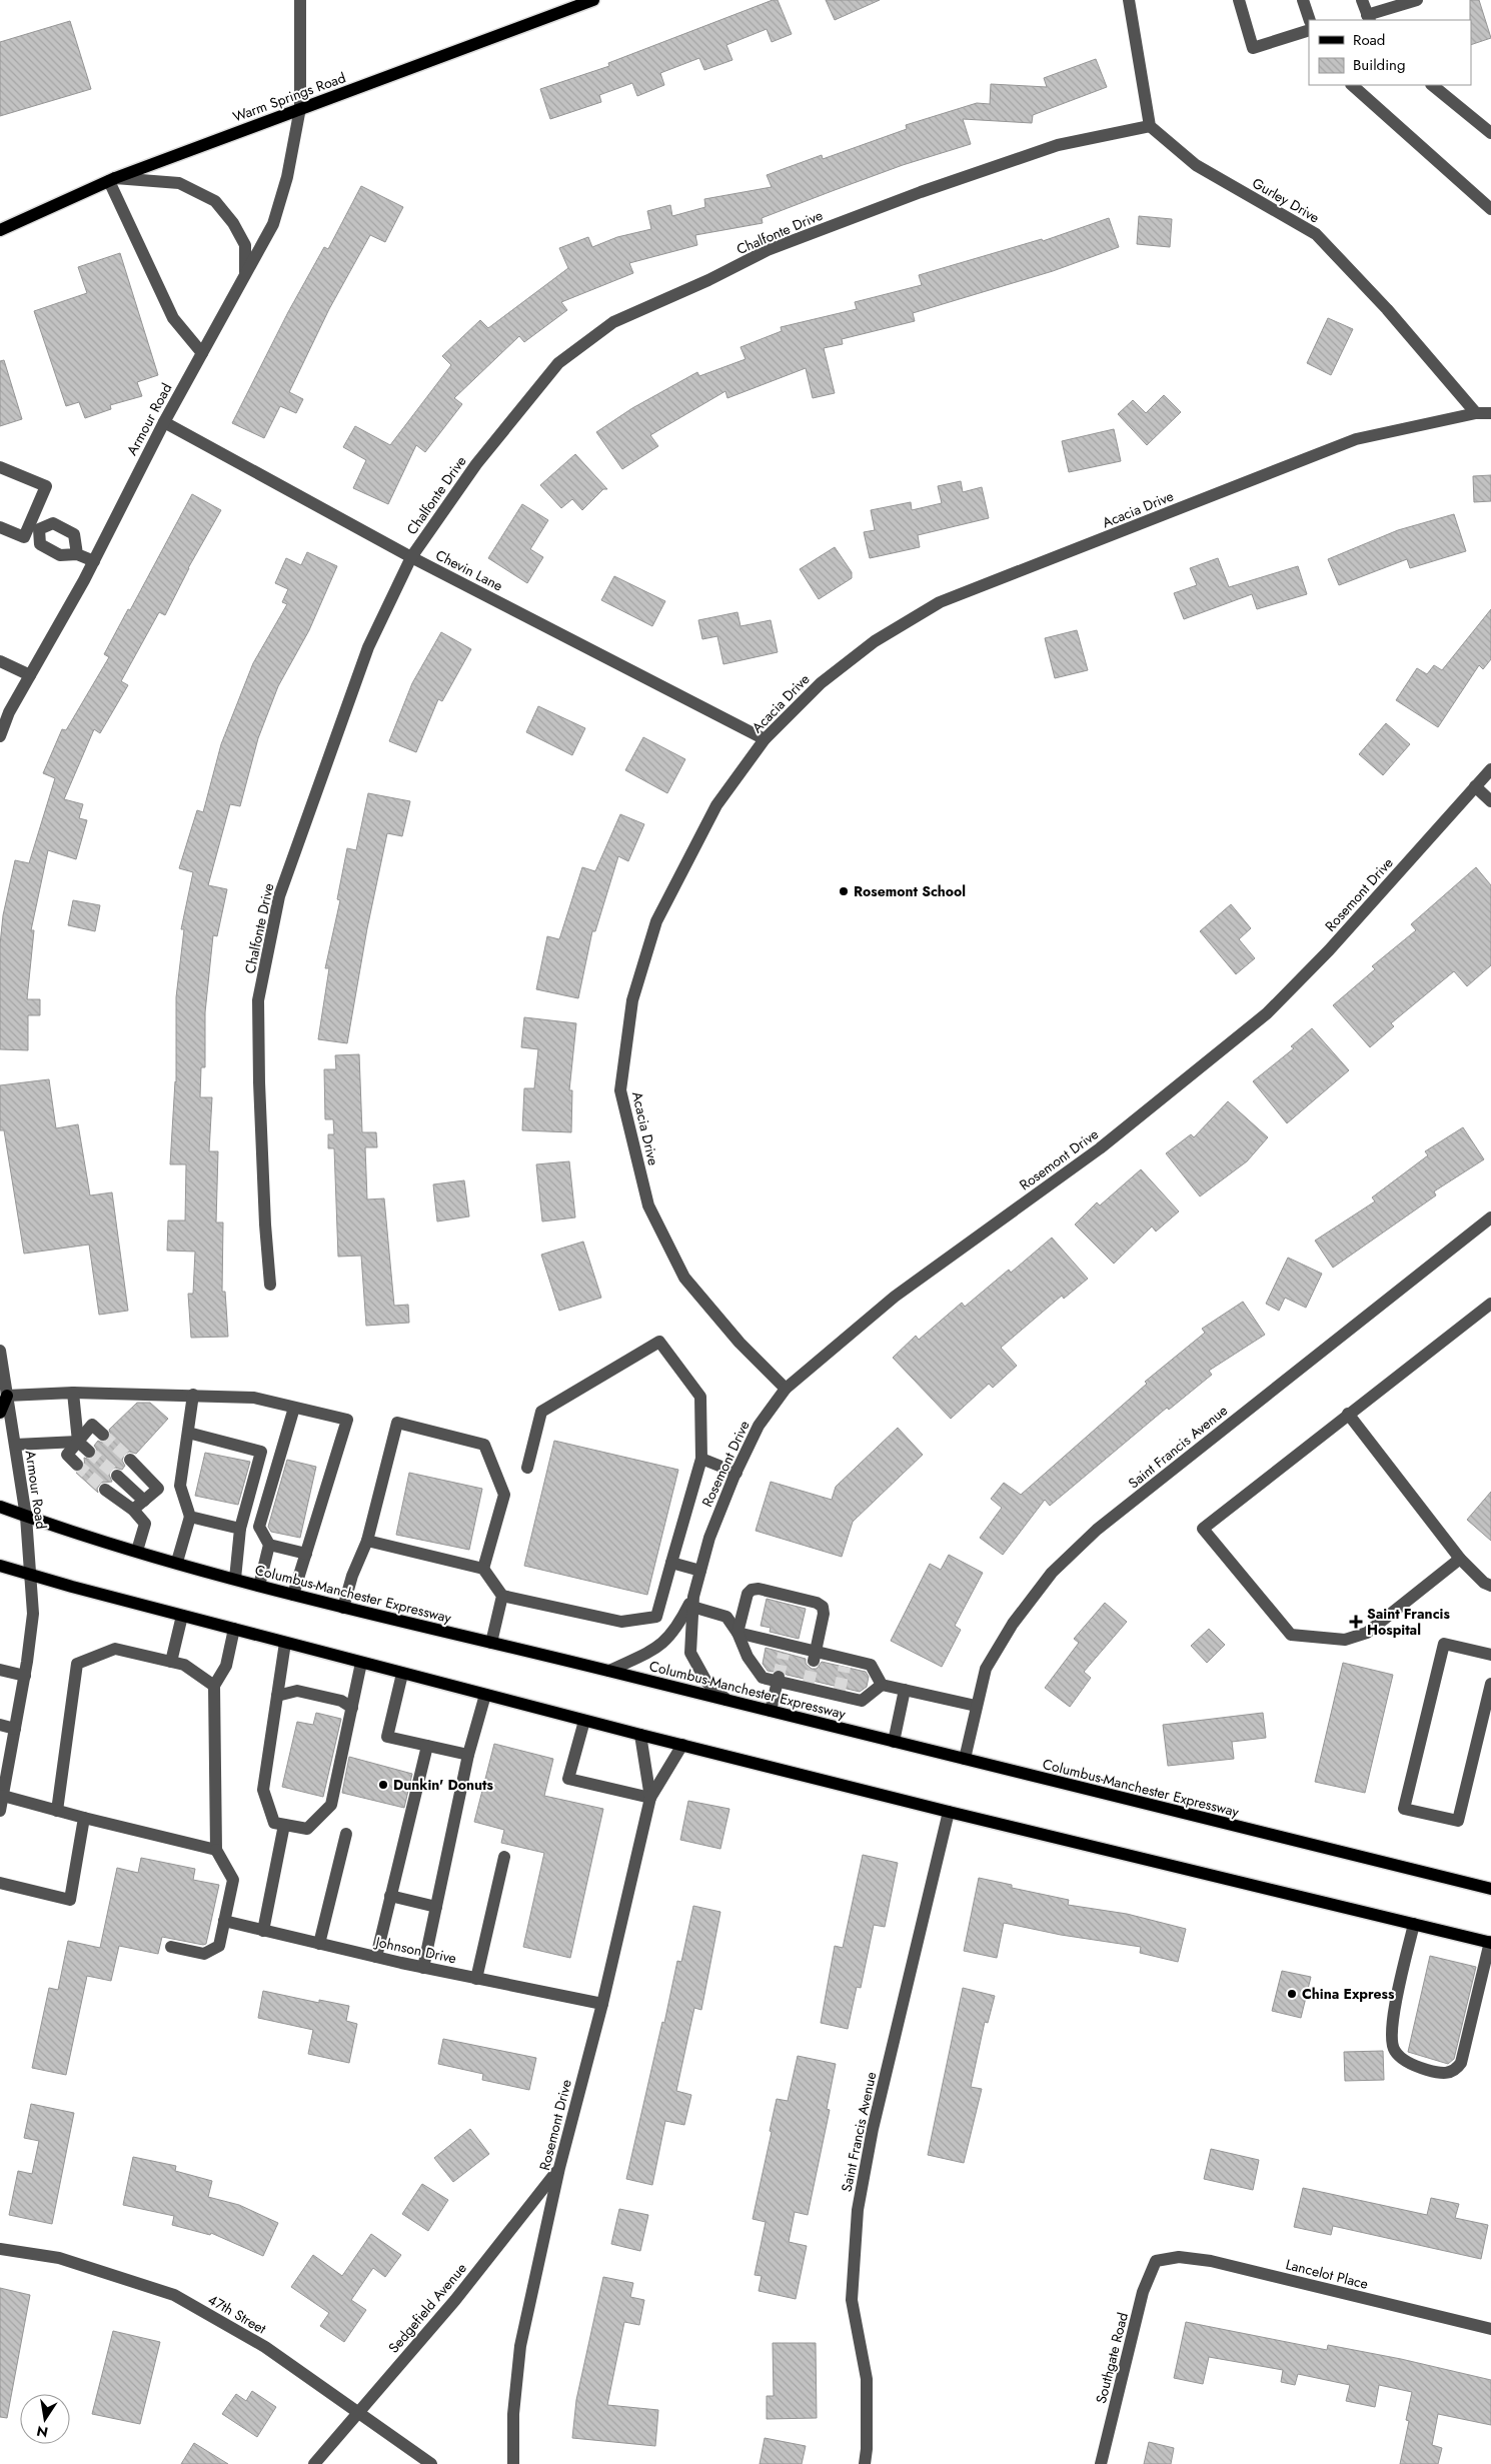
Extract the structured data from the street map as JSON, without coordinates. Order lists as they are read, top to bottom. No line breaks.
{"streets":{"main road":["Warm Springs Road","Columbus-Manchester Expressway"],"street":["Gurley Drive","Chalfonte Drive","Armour Road","Acacia Drive","Chevin Lane","Rosemont Drive","Saint Francis Avenue","Johnson Drive","Lancelot Place","Sedgefield Avenue","47th Street","Southgate Road"]},"crossings":[["Warm Springs Road","Armour Road"],["Gurley Drive","Chalfonte Drive"],["Gurley Drive","Acacia Drive"],["Chalfonte Drive","Chevin Lane"],["Armour Road","Chevin Lane"],["Armour Road","Columbus-Manchester Expressway"],["Acacia Drive","Chevin Lane"],["Acacia Drive","Rosemont Drive"],["Rosemont Drive","Columbus-Manchester Expressway"],["Rosemont Drive","Johnson Drive"],["Rosemont Drive","Sedgefield Avenue"],["Saint Francis Avenue","Columbus-Manchester Expressway"],["Lancelot Place","Southgate Road"],["Sedgefield Avenue","47th Street"]],"places":{"other":["Rosemont School","Dunkin' Donuts","China Express"],"health":["Saint Francis Hospital"]},"legend":["Road","Building"],"north":"bottom"}
